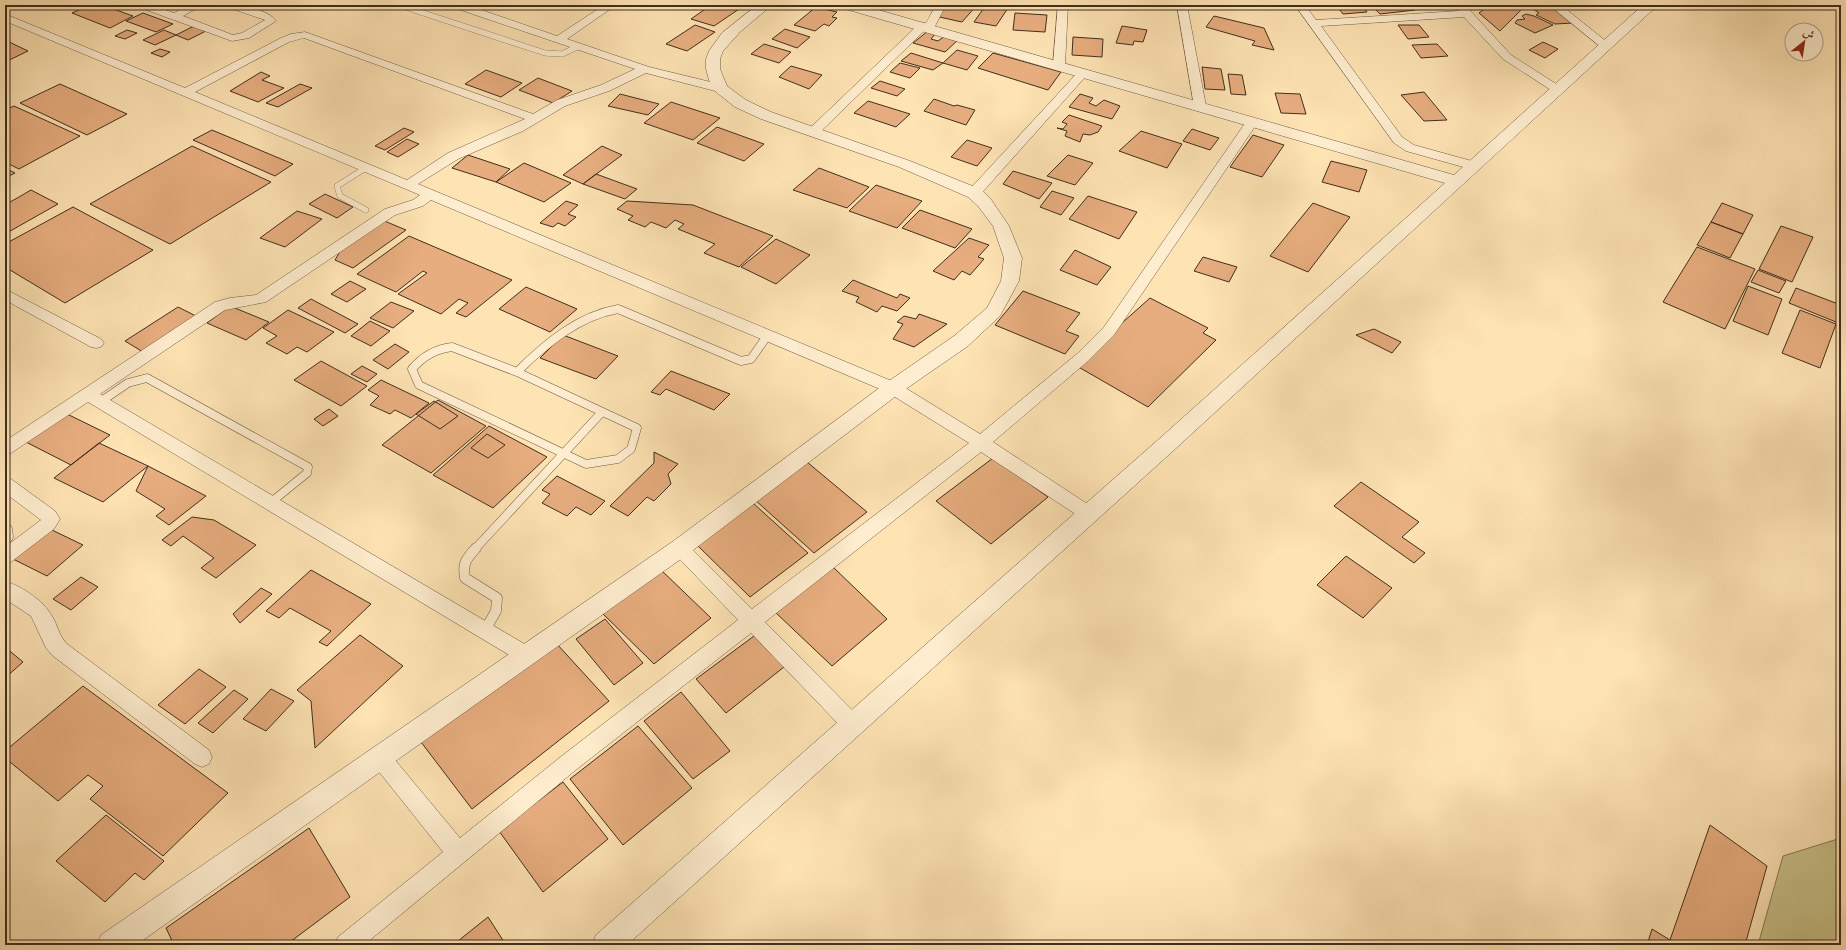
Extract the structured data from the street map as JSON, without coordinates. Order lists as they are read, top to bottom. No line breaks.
{"north":"top right"}
